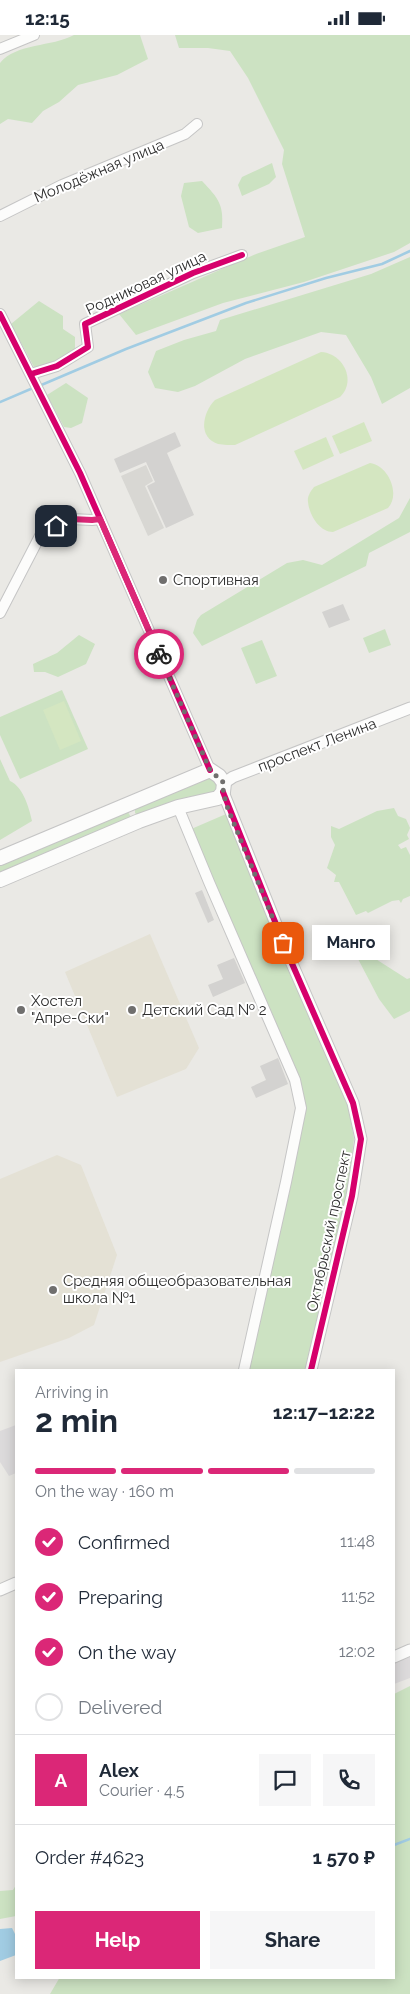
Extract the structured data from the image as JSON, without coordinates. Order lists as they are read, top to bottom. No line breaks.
{"streets":{"main road":["проспект Ленина"],"street":["Молодёжная улица","Родниковая улица","Октябрьский проспект"]},"crossings":[["проспект Ленина","Октябрьский проспект"]],"places":["Спортивная","Манго","Хостел \"Апре-Ски\"","Детский Сад № 2","Средняя общеобразовательная школа №1"],"page":{"status":"12:15","bubble":"Манго","heading":["2 min","Arriving in","12:17–12:22"],"panel":["Alex","Courier · 4.5","Order #4623","1 570 ₽"],"bar":"On the way · 160 m","list":[["Confirmed","11:48"],["Preparing","11:52"],["On the way","12:02"],"Delivered"],"round":"A","buttons":["Help","Share"]}}
